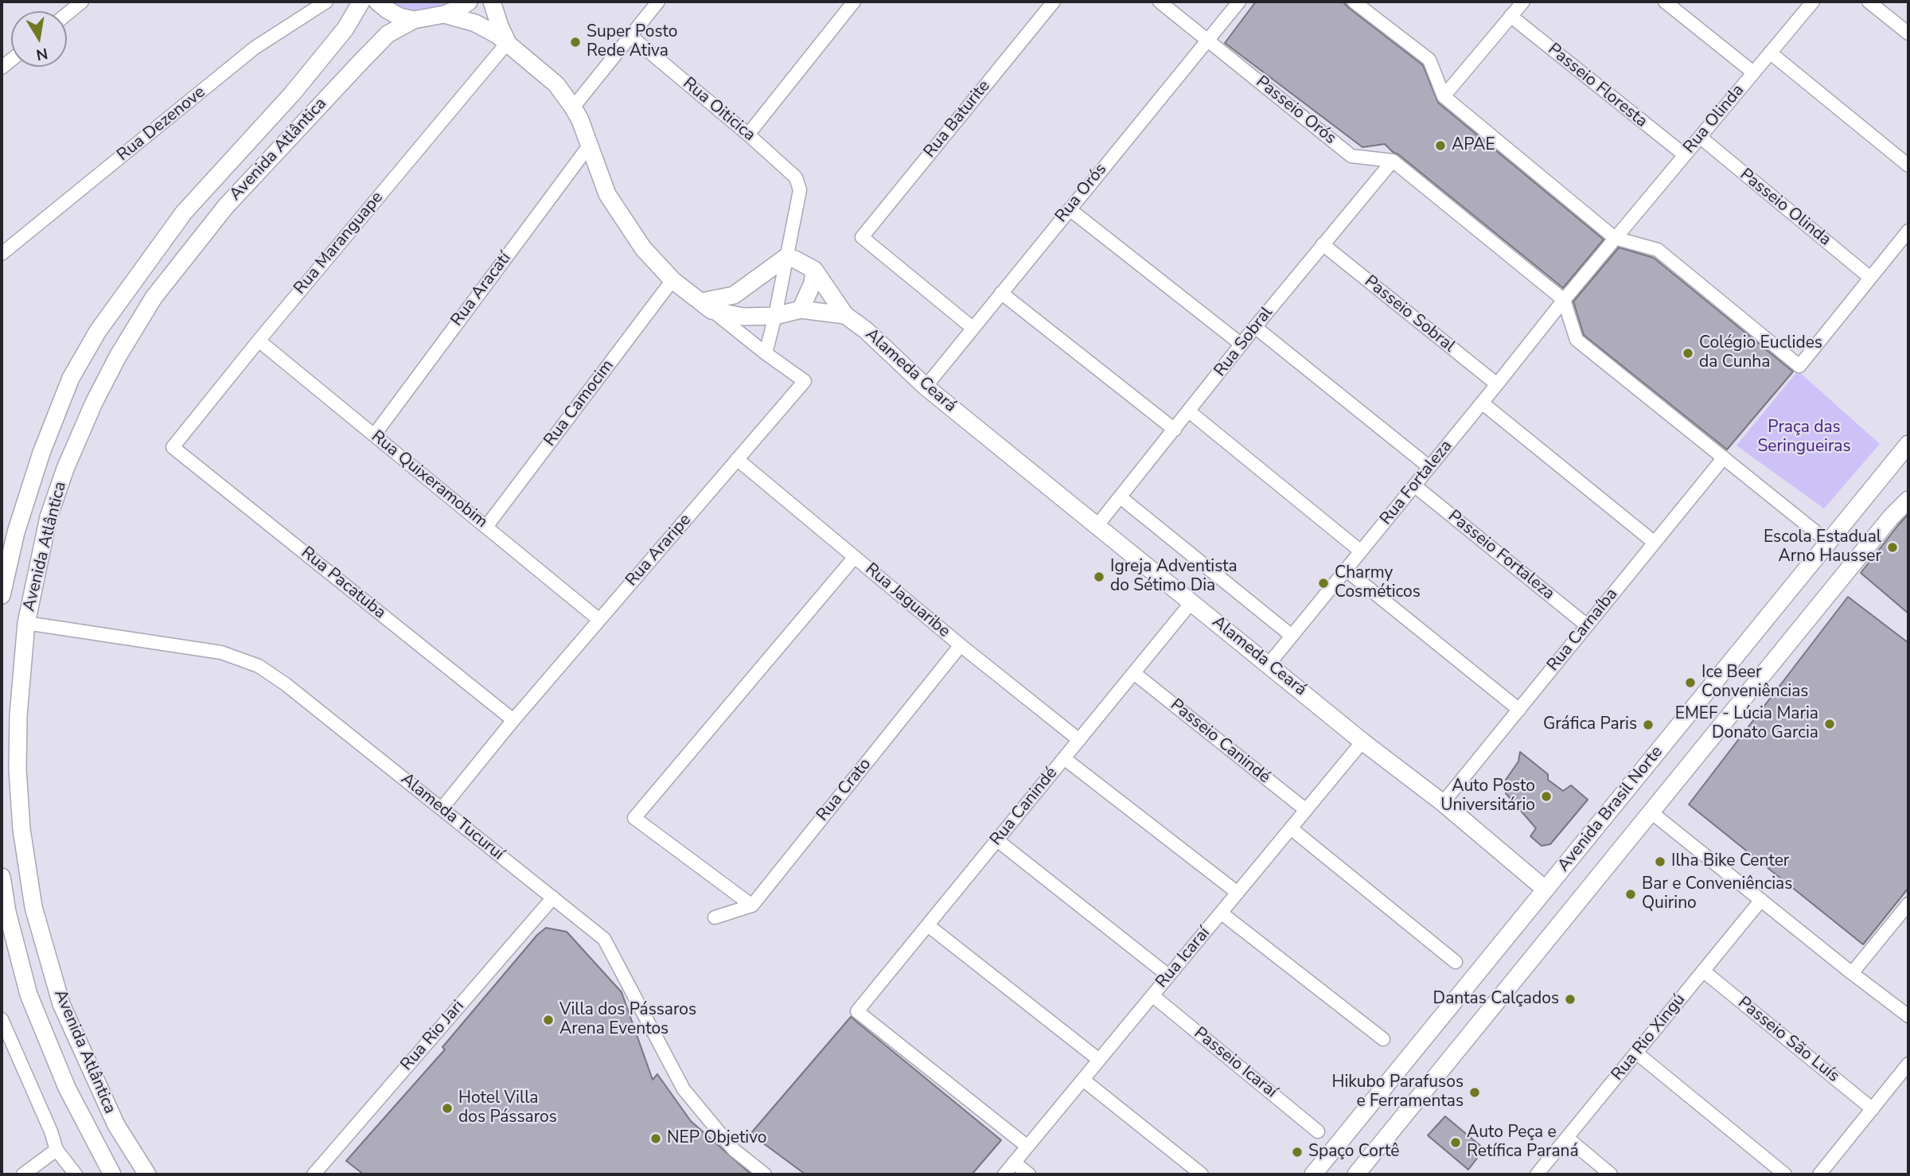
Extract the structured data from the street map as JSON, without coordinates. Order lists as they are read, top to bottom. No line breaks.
{"streets":{"main road":["Avenida Atlântica","Alameda Ceará","Avenida Brasil Norte"],"street":["Passeio Floresta","Rua Oiticica","Passeio Orós","Rua Baturite","Rua Olinda","Rua Dezenove","Rua Orós","Passeio Olinda","Rua Maranguape","Rua Aracatí","Passeio Sobral","Rua Sobral","Rua Camocim","Rua Quixeramobim","Rua Fortaleza","Rua Araripe","Passeio Fortaleza","Rua Pacatuba","Rua Jaguaribe","Rua Carnaíba","Passeio Canindé","Rua Crato","Rua Canindé","Alameda Tucuruí","Rua Icaraí","Rua Rio Jari","Rua Rio Xingú","Passeio São Luís","Passeio Icaraí"]},"crossings":[["Passeio Floresta","Rua Olinda"],["Passeio Orós","Rua Orós"],["Passeio Orós","Rua Sobral"],["Rua Baturite","Rua Orós"],["Rua Olinda","Passeio Olinda"],["Rua Olinda","Rua Fortaleza"],["Avenida Atlântica","Alameda Tucuruí"],["Rua Orós","Alameda Ceará"],["Rua Maranguape","Rua Quixeramobim"],["Rua Maranguape","Rua Pacatuba"],["Rua Aracatí","Rua Quixeramobim"],["Passeio Sobral","Rua Sobral"],["Passeio Sobral","Rua Fortaleza"],["Rua Sobral","Alameda Ceará"],["Alameda Ceará","Rua Fortaleza"],["Alameda Ceará","Rua Carnaíba"],["Alameda Ceará","Rua Canindé"],["Alameda Ceará","Avenida Brasil Norte"],["Alameda Ceará","Rua Icaraí"],["Rua Camocim","Rua Quixeramobim"],["Rua Quixeramobim","Rua Araripe"],["Rua Fortaleza","Passeio Fortaleza"],["Rua Araripe","Rua Pacatuba"],["Rua Araripe","Rua Jaguaribe"],["Rua Araripe","Alameda Tucuruí"],["Passeio Fortaleza","Rua Carnaíba"],["Rua Jaguaribe","Rua Crato"],["Rua Jaguaribe","Rua Canindé"],["Passeio Canindé","Rua Canindé"],["Passeio Canindé","Rua Icaraí"],["Rua Canindé","Rua Icaraí"],["Alameda Tucuruí","Rua Rio Jari"],["Rua Icaraí","Passeio Icaraí"],["Rua Rio Xingú","Passeio São Luís"]],"parks":["Praça das Seringueiras"],"places":["Super Posto Rede Ativa","APAE","Colégio Euclides da Cunha","Escola Estadual Arno Hausser","Igreja Adventista do Sétimo Dia","Charmy Cosméticos","Ice Beer Conveniências","EMEF - Lúcia Maria Donato Garcia","Gráfica Paris","Auto Posto Universitário","Ilha Bike Center","Bar e Conveniências Quirino","Dantas Calçados","Villa dos Pássaros Arena Eventos","Hikubo Parafusos e Ferramentas","Hotel Villa dos Pássaros","NEP Objetivo","Auto Peça e Retífica Paraná","Spaço Cortê"],"north":"bottom"}
